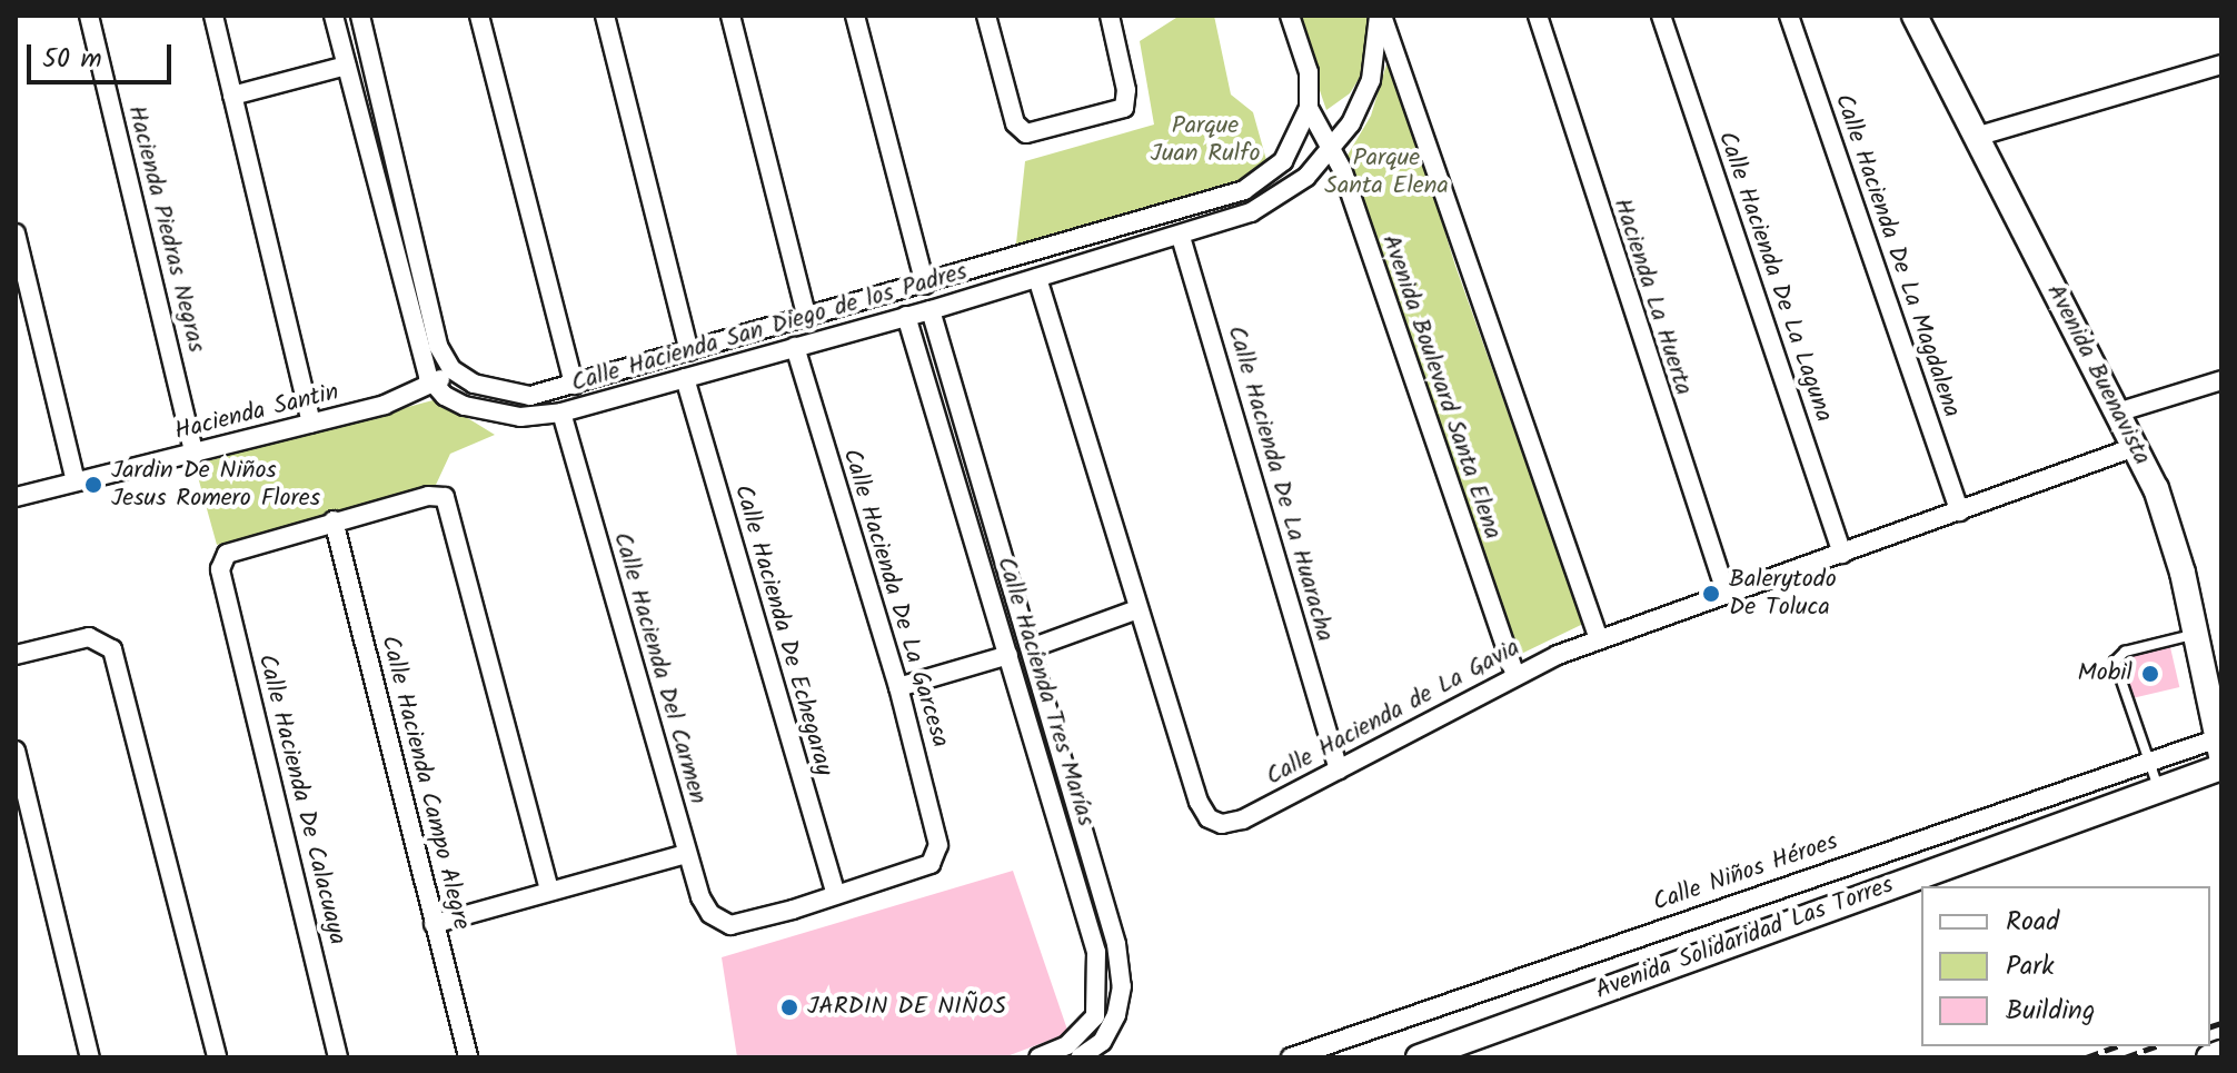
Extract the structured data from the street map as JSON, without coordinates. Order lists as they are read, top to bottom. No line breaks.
{"streets":{"main road":["Avenida Buenavista","Avenida Solidaridad Las Torres"],"street":["Hacienda Piedras Negras","Calle Hacienda De La Magdalena","Calle Hacienda De La Laguna","Hacienda La Huerta","Calle Hacienda San Diego de los Padres","Avenida Boulevard Santa Elena","Hacienda Santin","Calle Hacienda De La Huaracha","Calle Hacienda De La Garcesa","Calle Hacienda De Echegaray","Calle Hacienda Del Carmen","Calle Hacienda Tres Marías","Calle Hacienda de La Gavia","Calle Hacienda Campo Alegre","Calle Hacienda De Calacuaya","Calle Niños Héroes"]},"crossings":[["Hacienda Piedras Negras","Hacienda Santin"],["Calle Hacienda De La Magdalena","Calle Hacienda de La Gavia"],["Calle Hacienda De La Laguna","Calle Hacienda de La Gavia"],["Hacienda La Huerta","Calle Hacienda de La Gavia"],["Calle Hacienda San Diego de los Padres","Avenida Boulevard Santa Elena"],["Calle Hacienda San Diego de los Padres","Hacienda Santin"],["Calle Hacienda San Diego de los Padres","Calle Hacienda De La Huaracha"],["Calle Hacienda San Diego de los Padres","Calle Hacienda De La Garcesa"],["Calle Hacienda San Diego de los Padres","Calle Hacienda De Echegaray"],["Calle Hacienda San Diego de los Padres","Calle Hacienda Del Carmen"],["Calle Hacienda San Diego de los Padres","Calle Hacienda Tres Marías"],["Calle Hacienda San Diego de los Padres","Calle Hacienda de La Gavia"],["Avenida Buenavista","Calle Hacienda de La Gavia"],["Avenida Buenavista","Calle Niños Héroes"],["Avenida Boulevard Santa Elena","Calle Hacienda de La Gavia"],["Calle Hacienda De La Huaracha","Calle Hacienda de La Gavia"],["Calle Hacienda De La Garcesa","Calle Hacienda De Echegaray"],["Calle Hacienda De La Garcesa","Calle Hacienda Del Carmen"],["Calle Hacienda De Echegaray","Calle Hacienda Del Carmen"],["Calle Hacienda Campo Alegre","Calle Hacienda De Calacuaya"]],"parks":["Parque Juan Rulfo","Parque Santa Elena"],"places":["Jardin De Niños Jesus Romero Flores","Balerytodo De Toluca","Mobil","JARDIN DE NIÑOS"],"legend":["Road","Park","Building"],"scale_bar":"50 m"}
